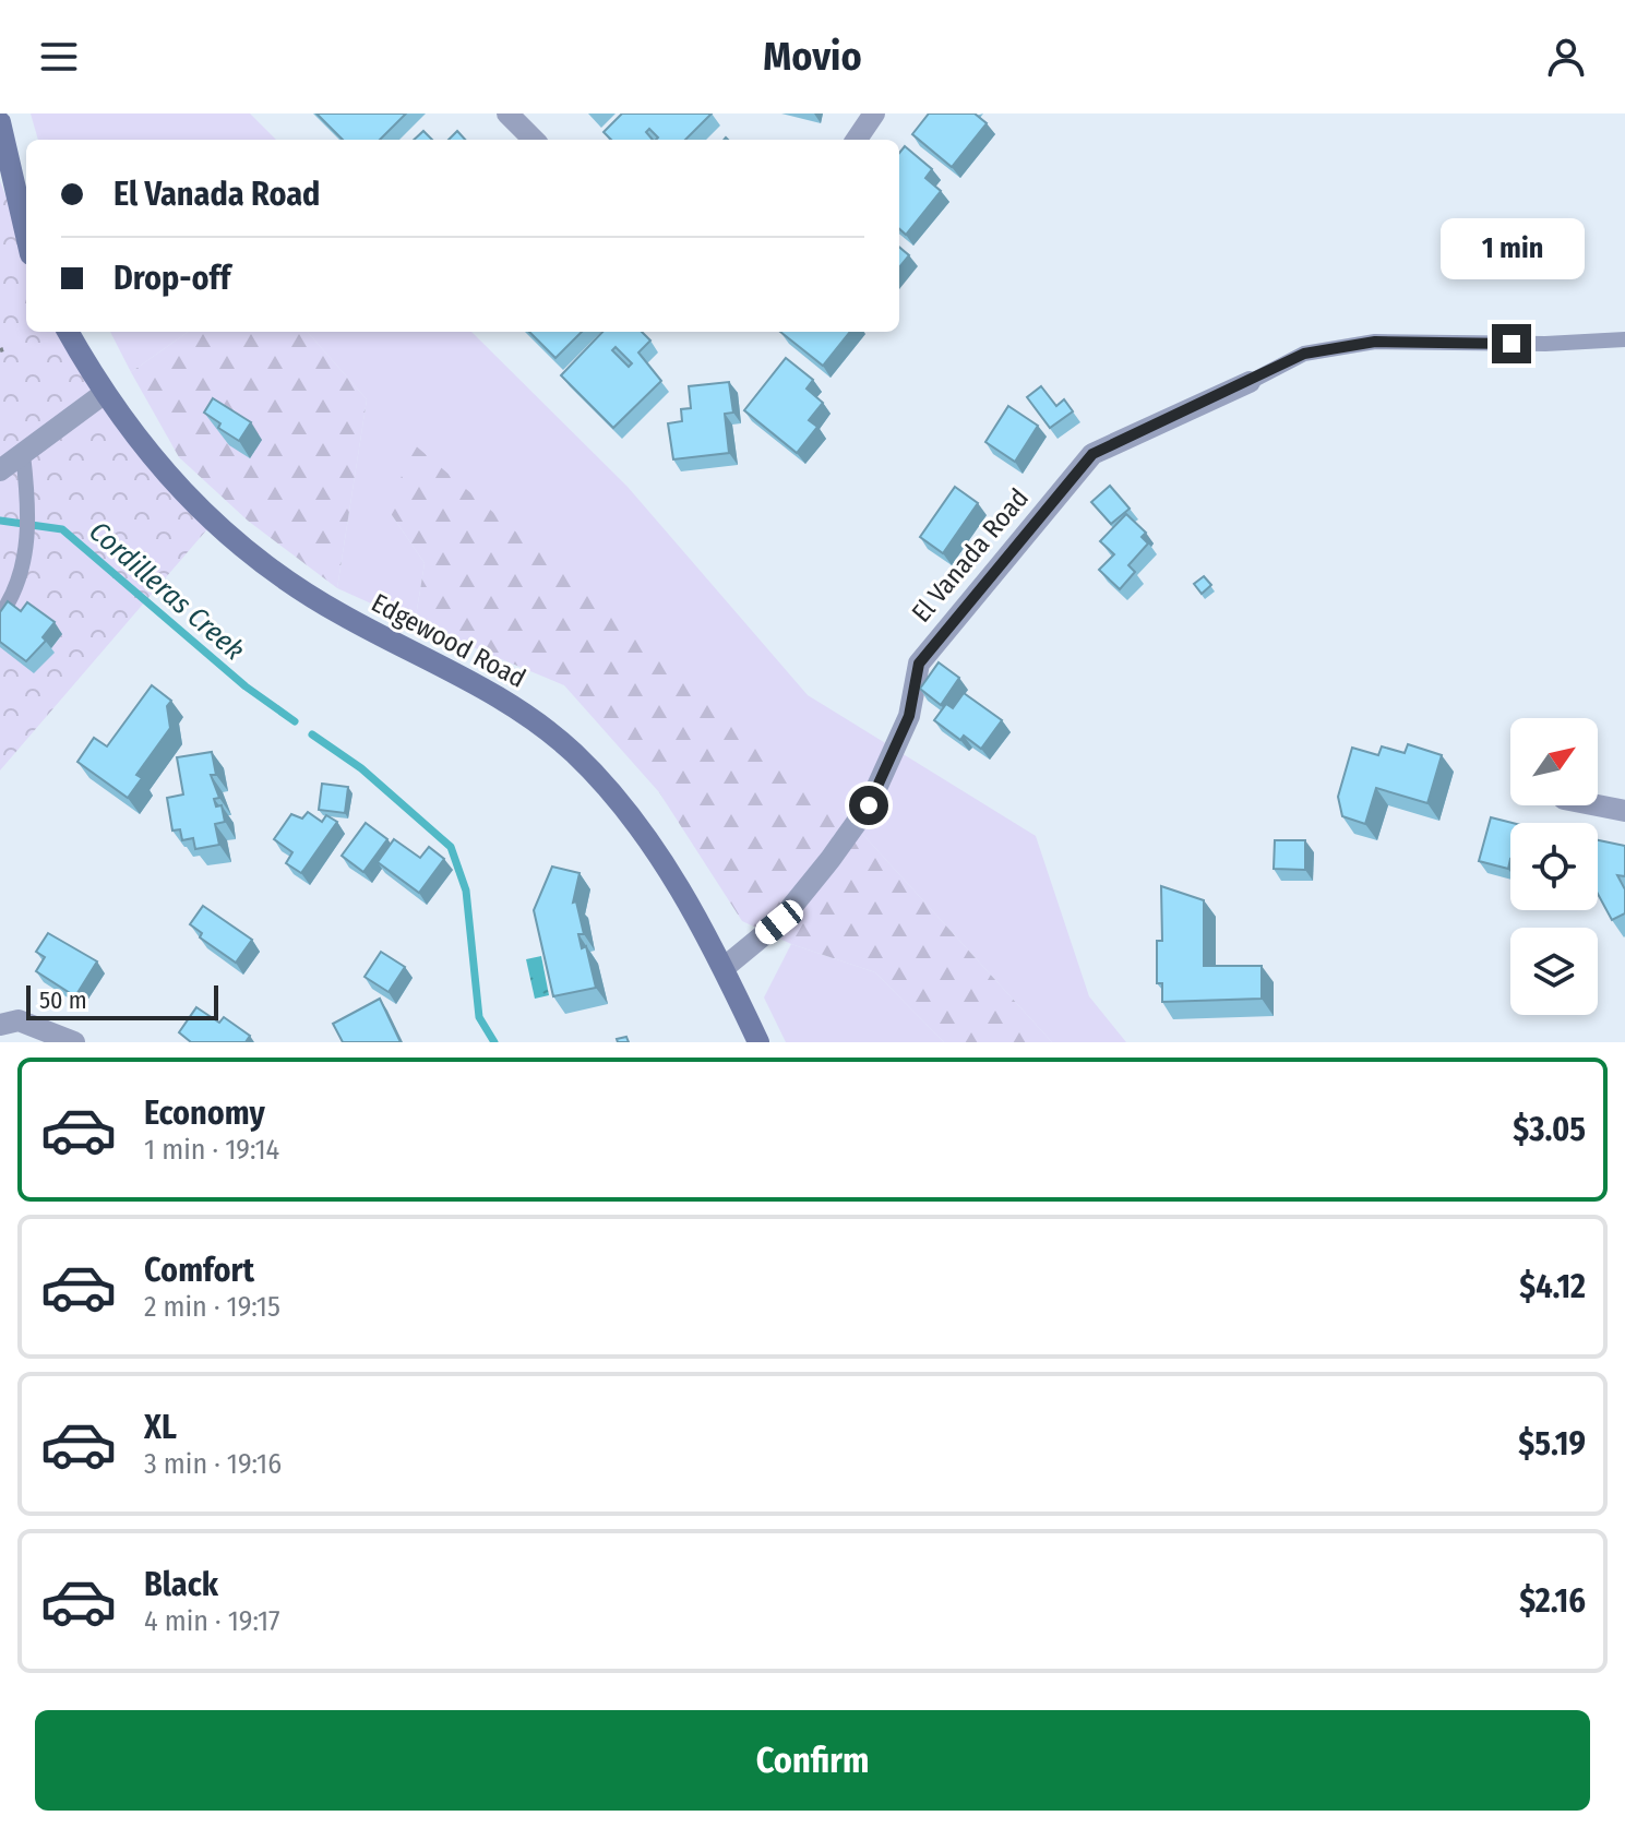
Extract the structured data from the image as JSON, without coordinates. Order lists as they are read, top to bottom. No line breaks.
{"streets":{"main road":["Edgewood Road"],"street":["El Vanada Road"]},"crossings":[["El Vanada Road","Edgewood Road"]],"water":["Cordilleras Creek"],"scale_bar":"50 m","north":"top right","page":{"header":"Movio","banner":["El Vanada Road","Drop-off"],"bubble":"1 min","scale":"50 m","list":[{"name":"Economy","note":"1 min · 19:14","value":"$3.05"},{"name":"Comfort","note":"2 min · 19:15","value":"$4.12"},{"name":"XL","note":"3 min · 19:16","value":"$5.19"},{"name":"Black","note":"4 min · 19:17","value":"$2.16"}],"buttons":"Confirm"}}
